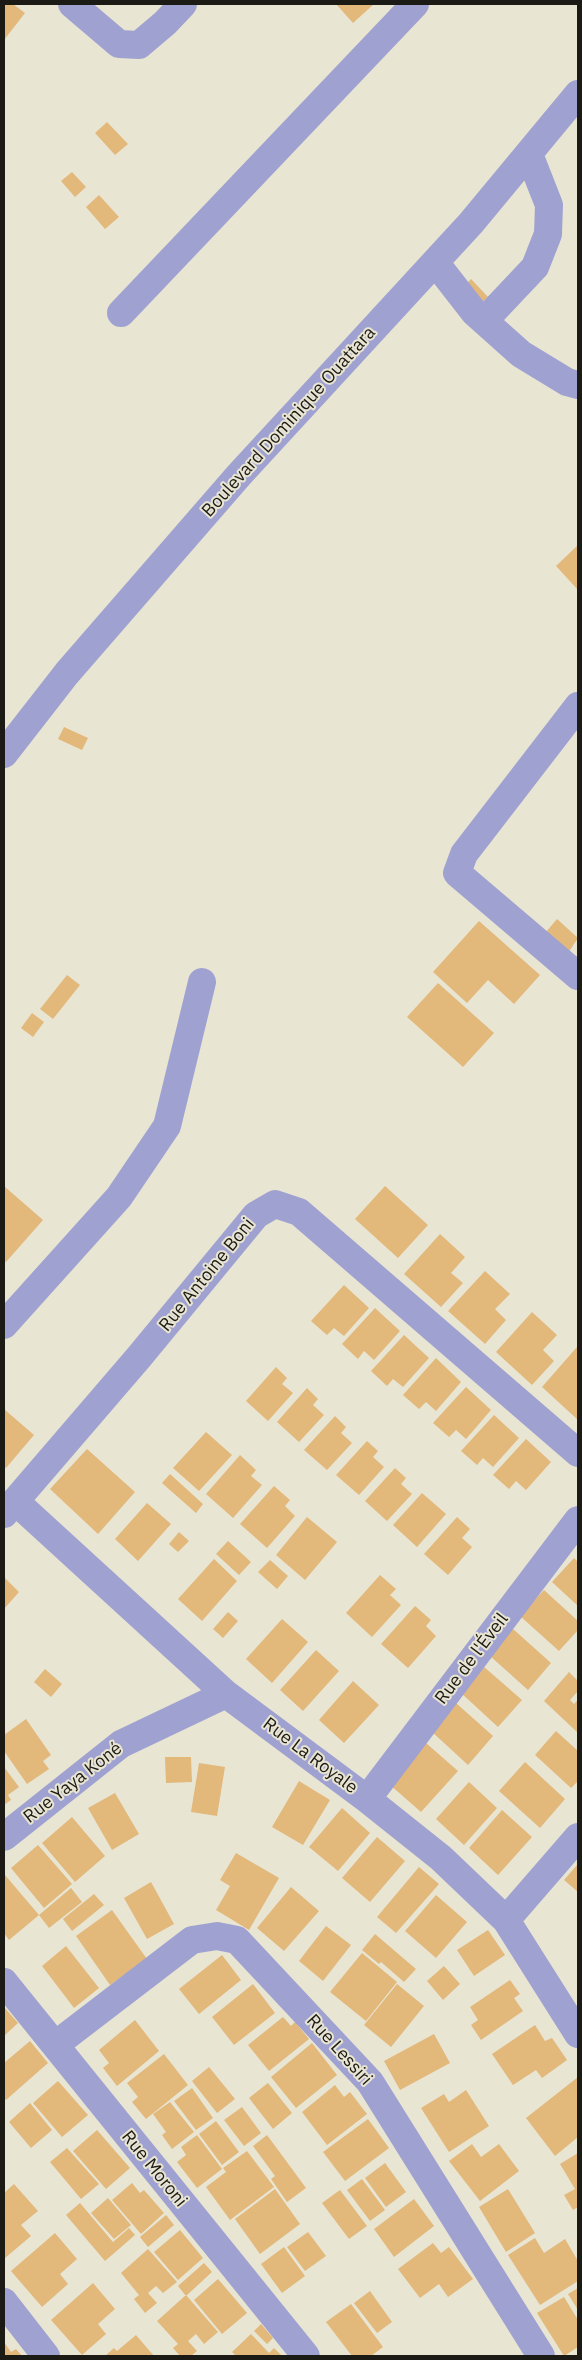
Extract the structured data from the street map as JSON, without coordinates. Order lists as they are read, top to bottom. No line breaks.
{"streets":{"street":["Boulevard Dominique Ouattara","Rue Antoine Boni","Rue de l'Éveil","Rue La Royale","Rue Yaya Koné","Rue Lessiri","Rue Moroni"]},"crossings":[["Rue Antoine Boni","Rue La Royale"],["Rue de l'Éveil","Rue La Royale"],["Rue La Royale","Rue Yaya Koné"],["Rue Lessiri","Rue Moroni"]]}
